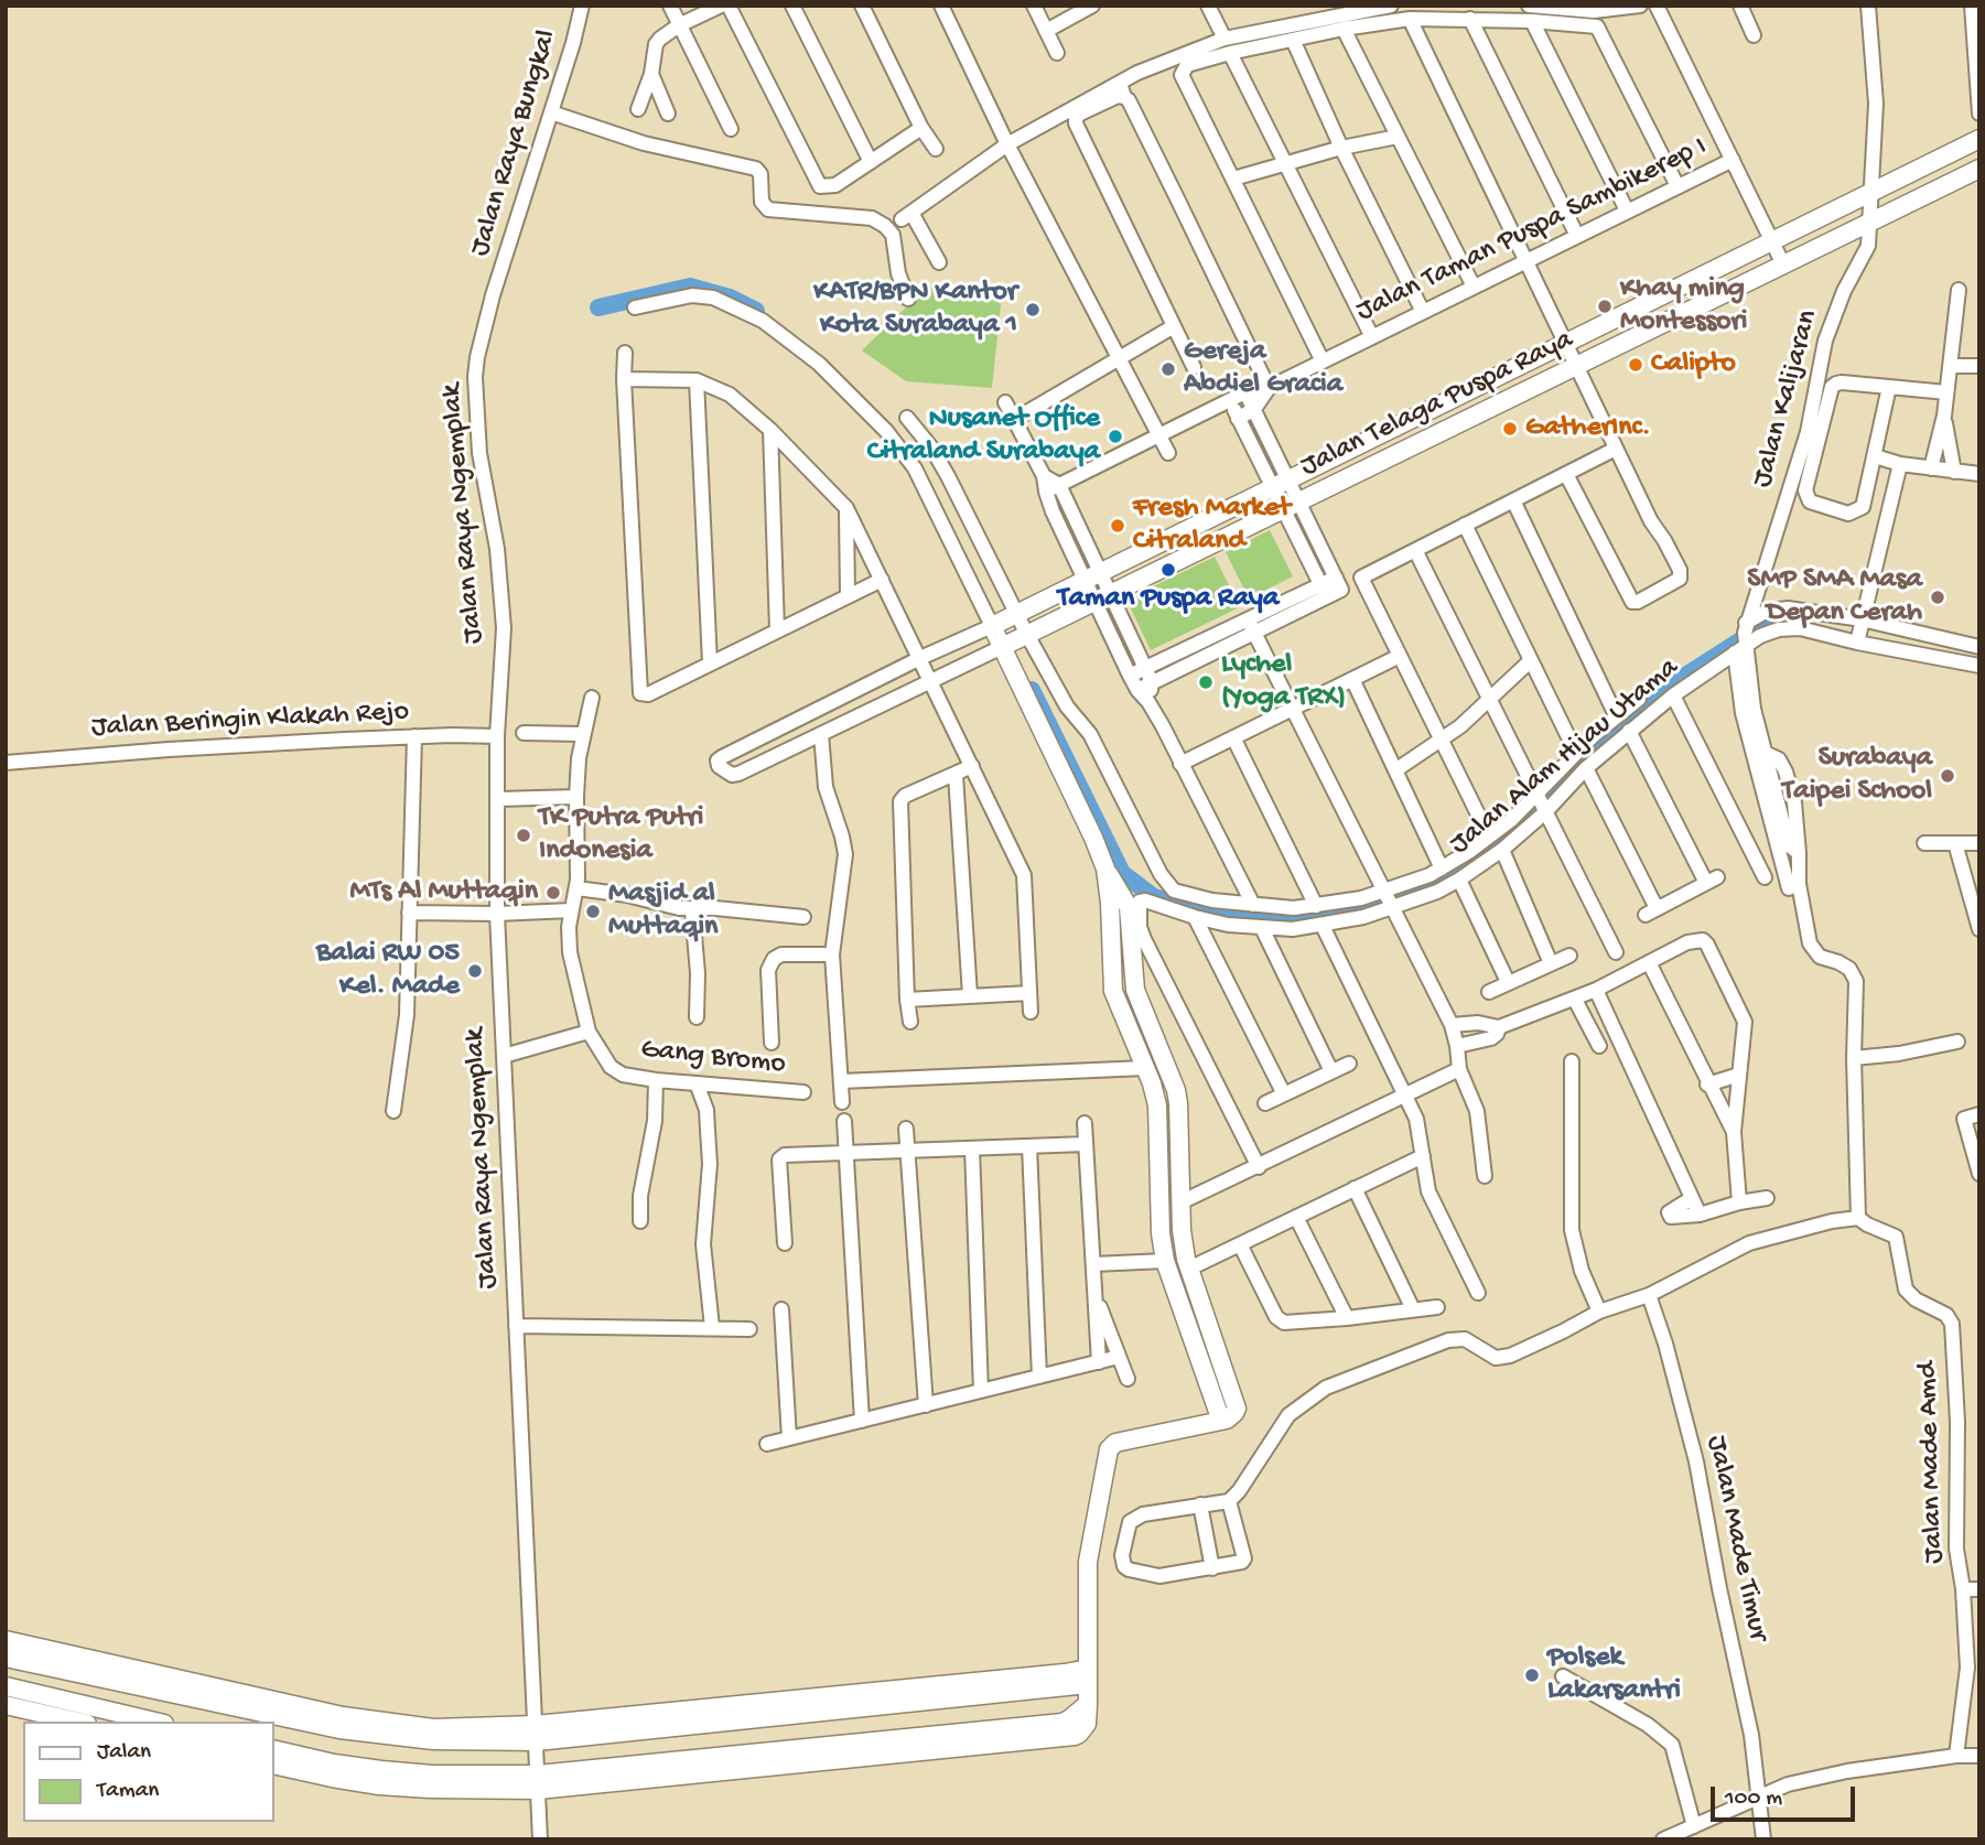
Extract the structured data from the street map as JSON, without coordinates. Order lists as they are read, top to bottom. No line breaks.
{"streets":{"main road":["Jalan Telaga Puspa Raya"],"street":["Jalan Raya Bungkal","Jalan Taman Puspa Sambikerep I","Jalan Kalijaran","Jalan Raya Ngemplak","Jalan Beringin Klakah Rejo","Jalan Alam Hijau Utama","Gang Bromo","Jalan Made Amd","Jalan Made Timur"]},"crossings":[["Jalan Raya Bungkal","Jalan Raya Ngemplak"],["Jalan Kalijaran","Jalan Telaga Puspa Raya"],["Jalan Kalijaran","Jalan Alam Hijau Utama"],["Jalan Raya Ngemplak","Jalan Beringin Klakah Rejo"]],"places":["Khay ming Montessori","KATR/BPN Kantor Kota Surabaya 1","Calipto","Gereja Abdiel Gracia","GatherInc.","Nusanet Office Citraland Surabaya","Fresh Market Citraland","Taman Puspa Raya","SMP SMA Masa Depan Cerah","Lychel (Yoga TRX)","Surabaya Taipei School","TK Putra Putri Indonesia","MTs Al Muttaqin","Masjid al Muttaqin","Balai RW 05 Kel. Made","Polsek Lakarsantri"],"legend":["Jalan","Taman"],"scale_bar":"100 m"}
